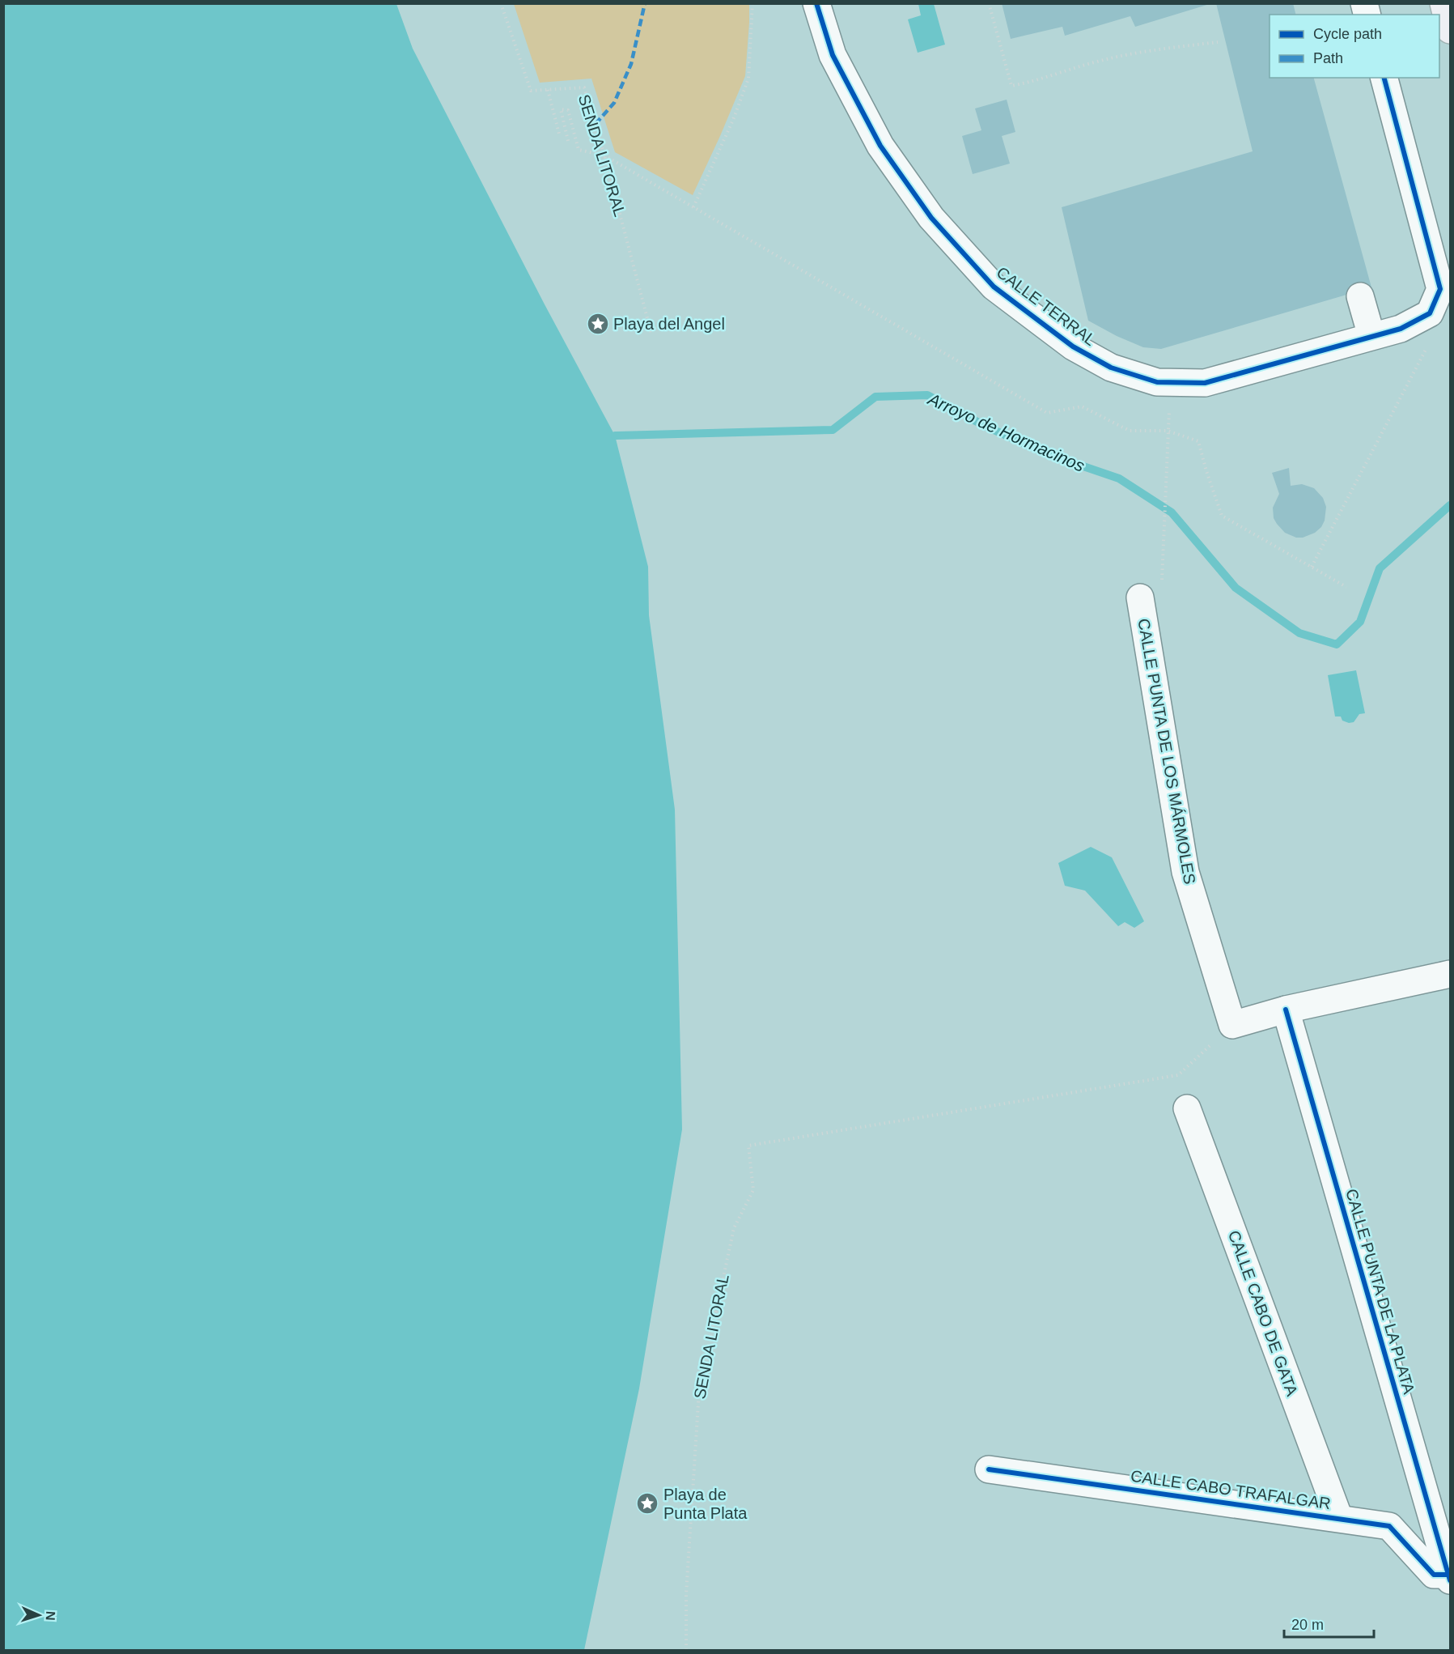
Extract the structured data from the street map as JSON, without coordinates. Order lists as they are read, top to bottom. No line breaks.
{"streets":{"street":["CALLE TERRAL","CALLE PUNTA DE LOS MÁRMOLES","CALLE PUNTA DE LA PLATA","CALLE CABO DE GATA","CALLE CABO TRAFALGAR"],"path":["SENDA LITORAL"]},"crossings":[["SENDA LITORAL","CALLE PUNTA DE LOS MÁRMOLES"],["CALLE PUNTA DE LA PLATA","CALLE CABO TRAFALGAR"],["CALLE CABO DE GATA","CALLE CABO TRAFALGAR"]],"water":["Arroyo de Hormacinos"],"places":{"place":["Playa del Angel","Playa de Punta Plata"]},"legend":["Cycle path","Path"],"scale_bar":"20 m","north":"right"}
